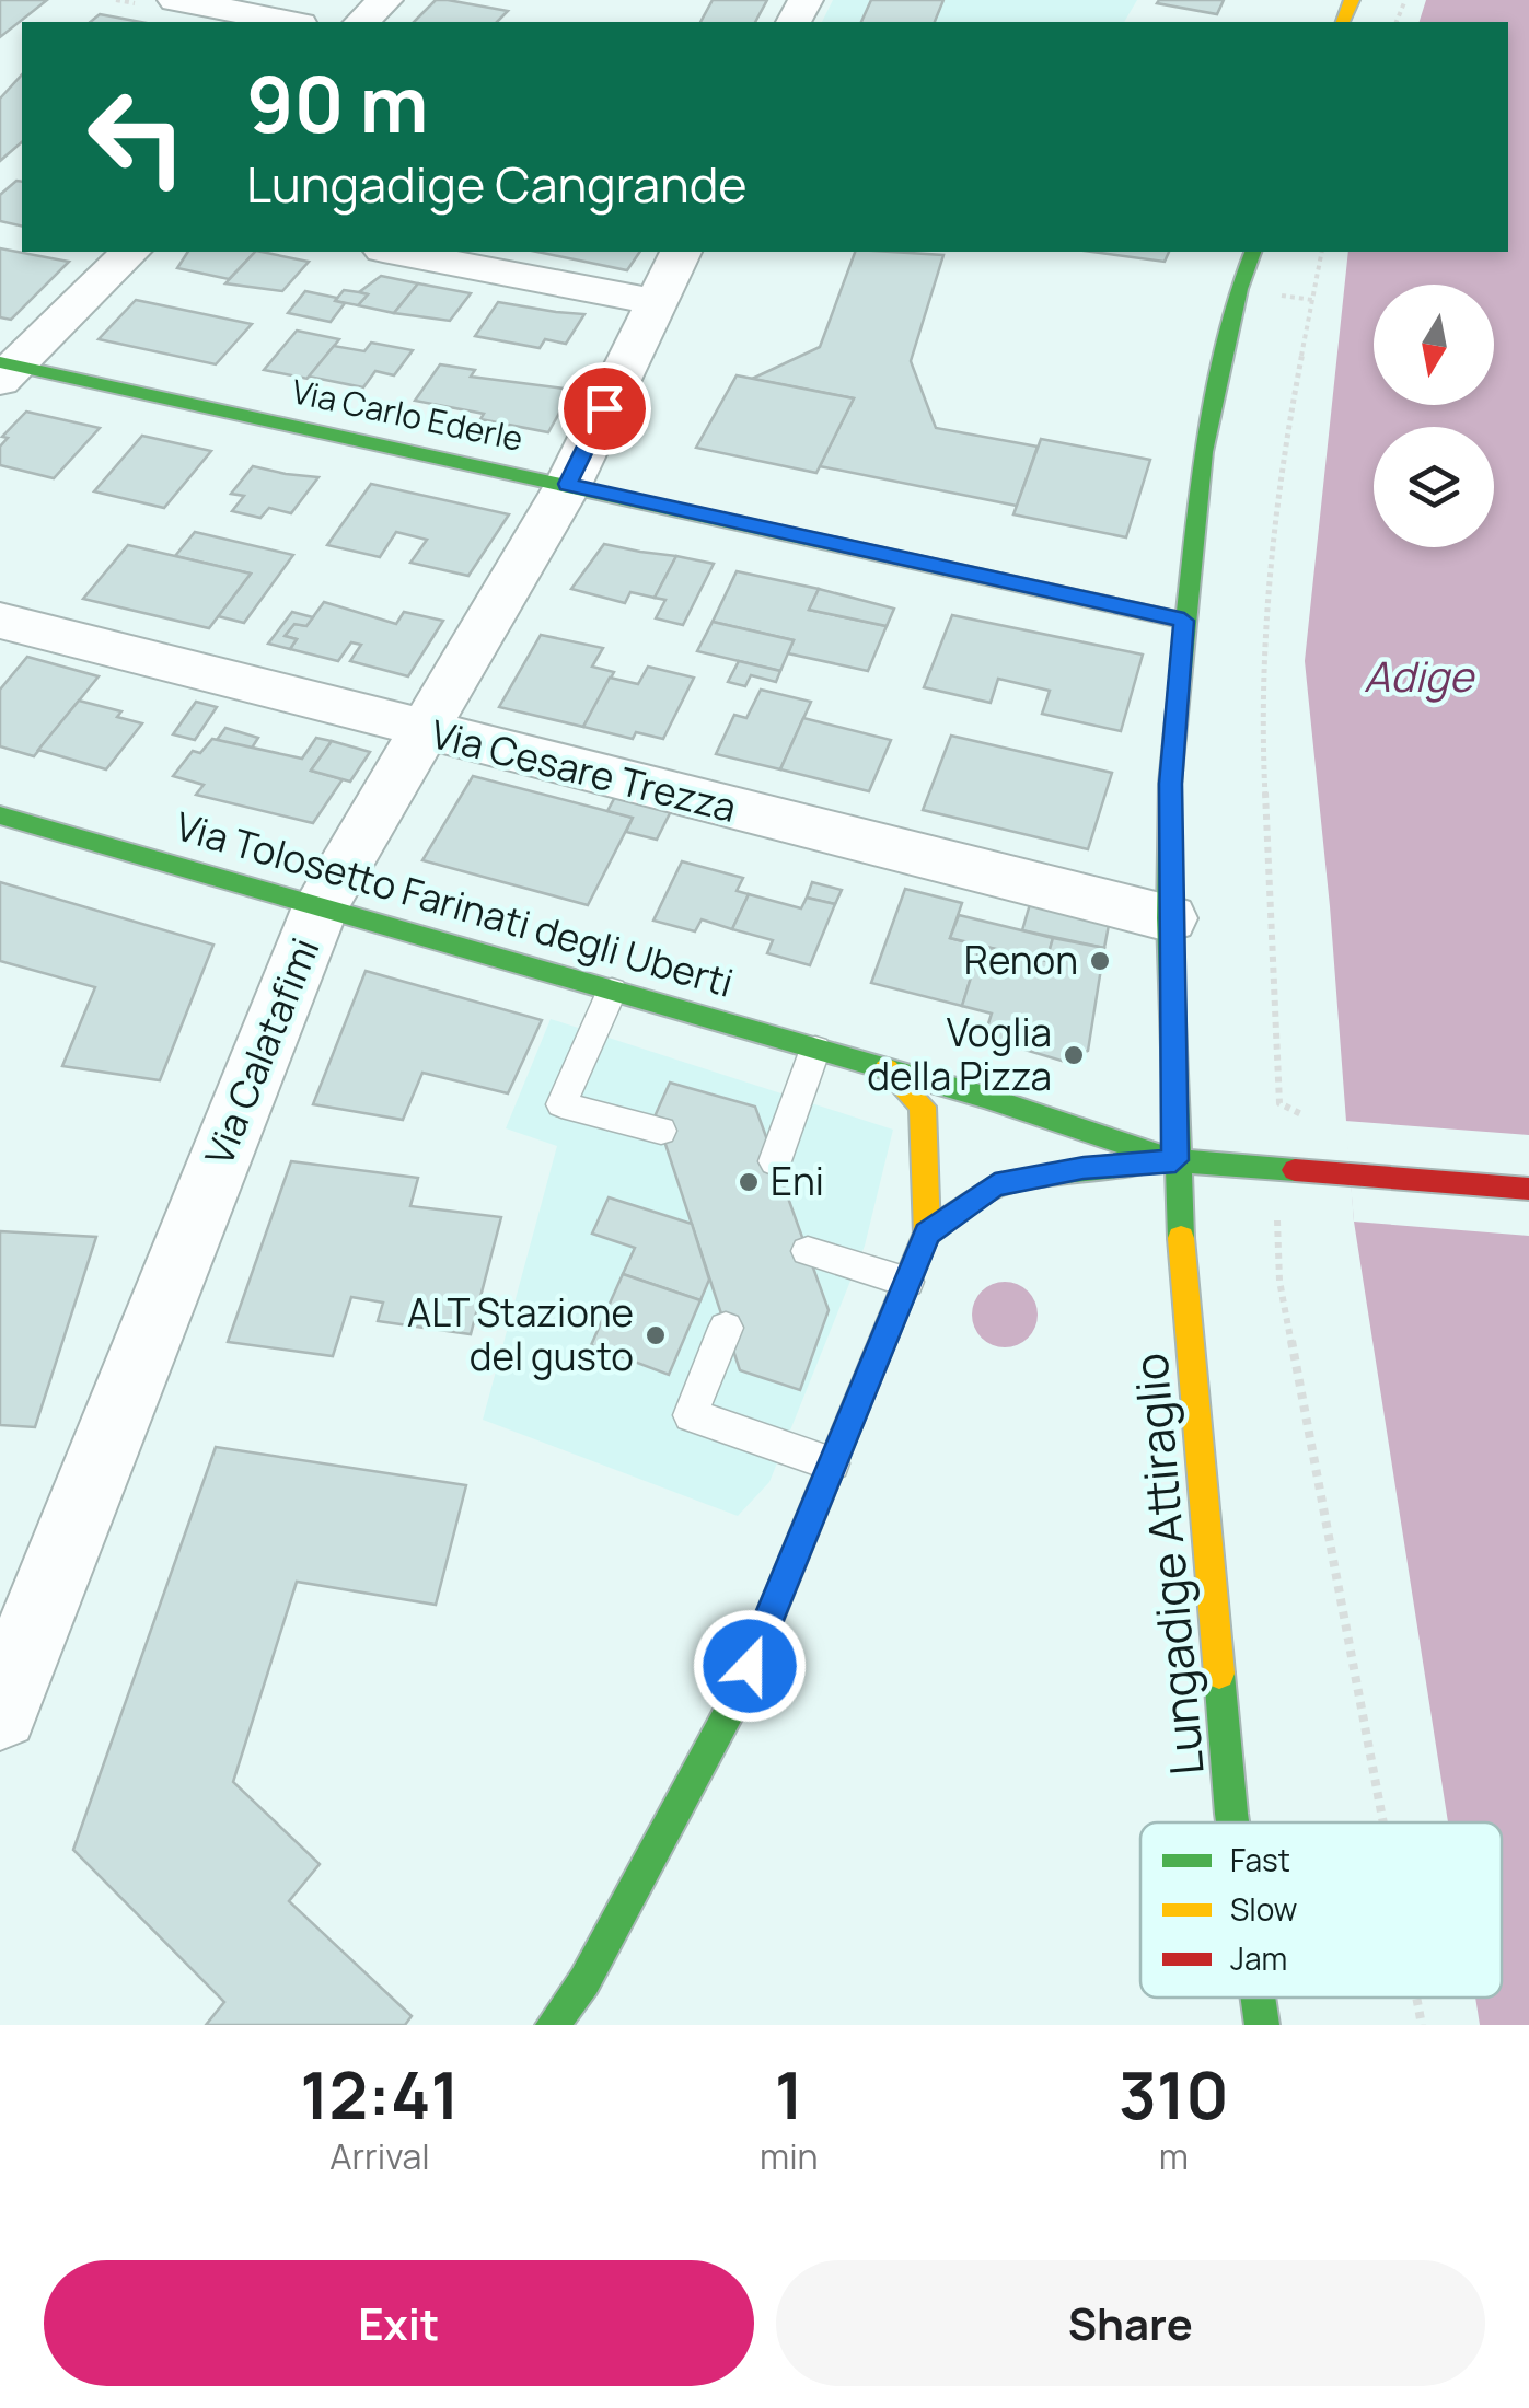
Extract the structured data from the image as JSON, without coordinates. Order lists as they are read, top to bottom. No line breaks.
{"streets":{"street":["Via Carlo Ederle","Via Cesare Trezza","Via Tolosetto Farinati degli Uberti","Via Calatafimi","Lungadige Attiraglio"]},"crossings":[["Via Carlo Ederle","Via Calatafimi"],["Via Carlo Ederle","Lungadige Attiraglio"],["Via Cesare Trezza","Via Calatafimi"],["Via Cesare Trezza","Lungadige Attiraglio"],["Via Tolosetto Farinati degli Uberti","Via Calatafimi"],["Via Tolosetto Farinati degli Uberti","Lungadige Attiraglio"]],"water":["Adige"],"places":["Renon","Voglia della Pizza","Eni","ALT Stazione del gusto"],"legend":["Fast","Slow","Jam"],"north":"bottom","page":{"turn":["90 m","Lungadige Cangrande"],"eta":["12:41","Arrival","1","min","310","m"],"buttons":["Exit","Share"]}}
